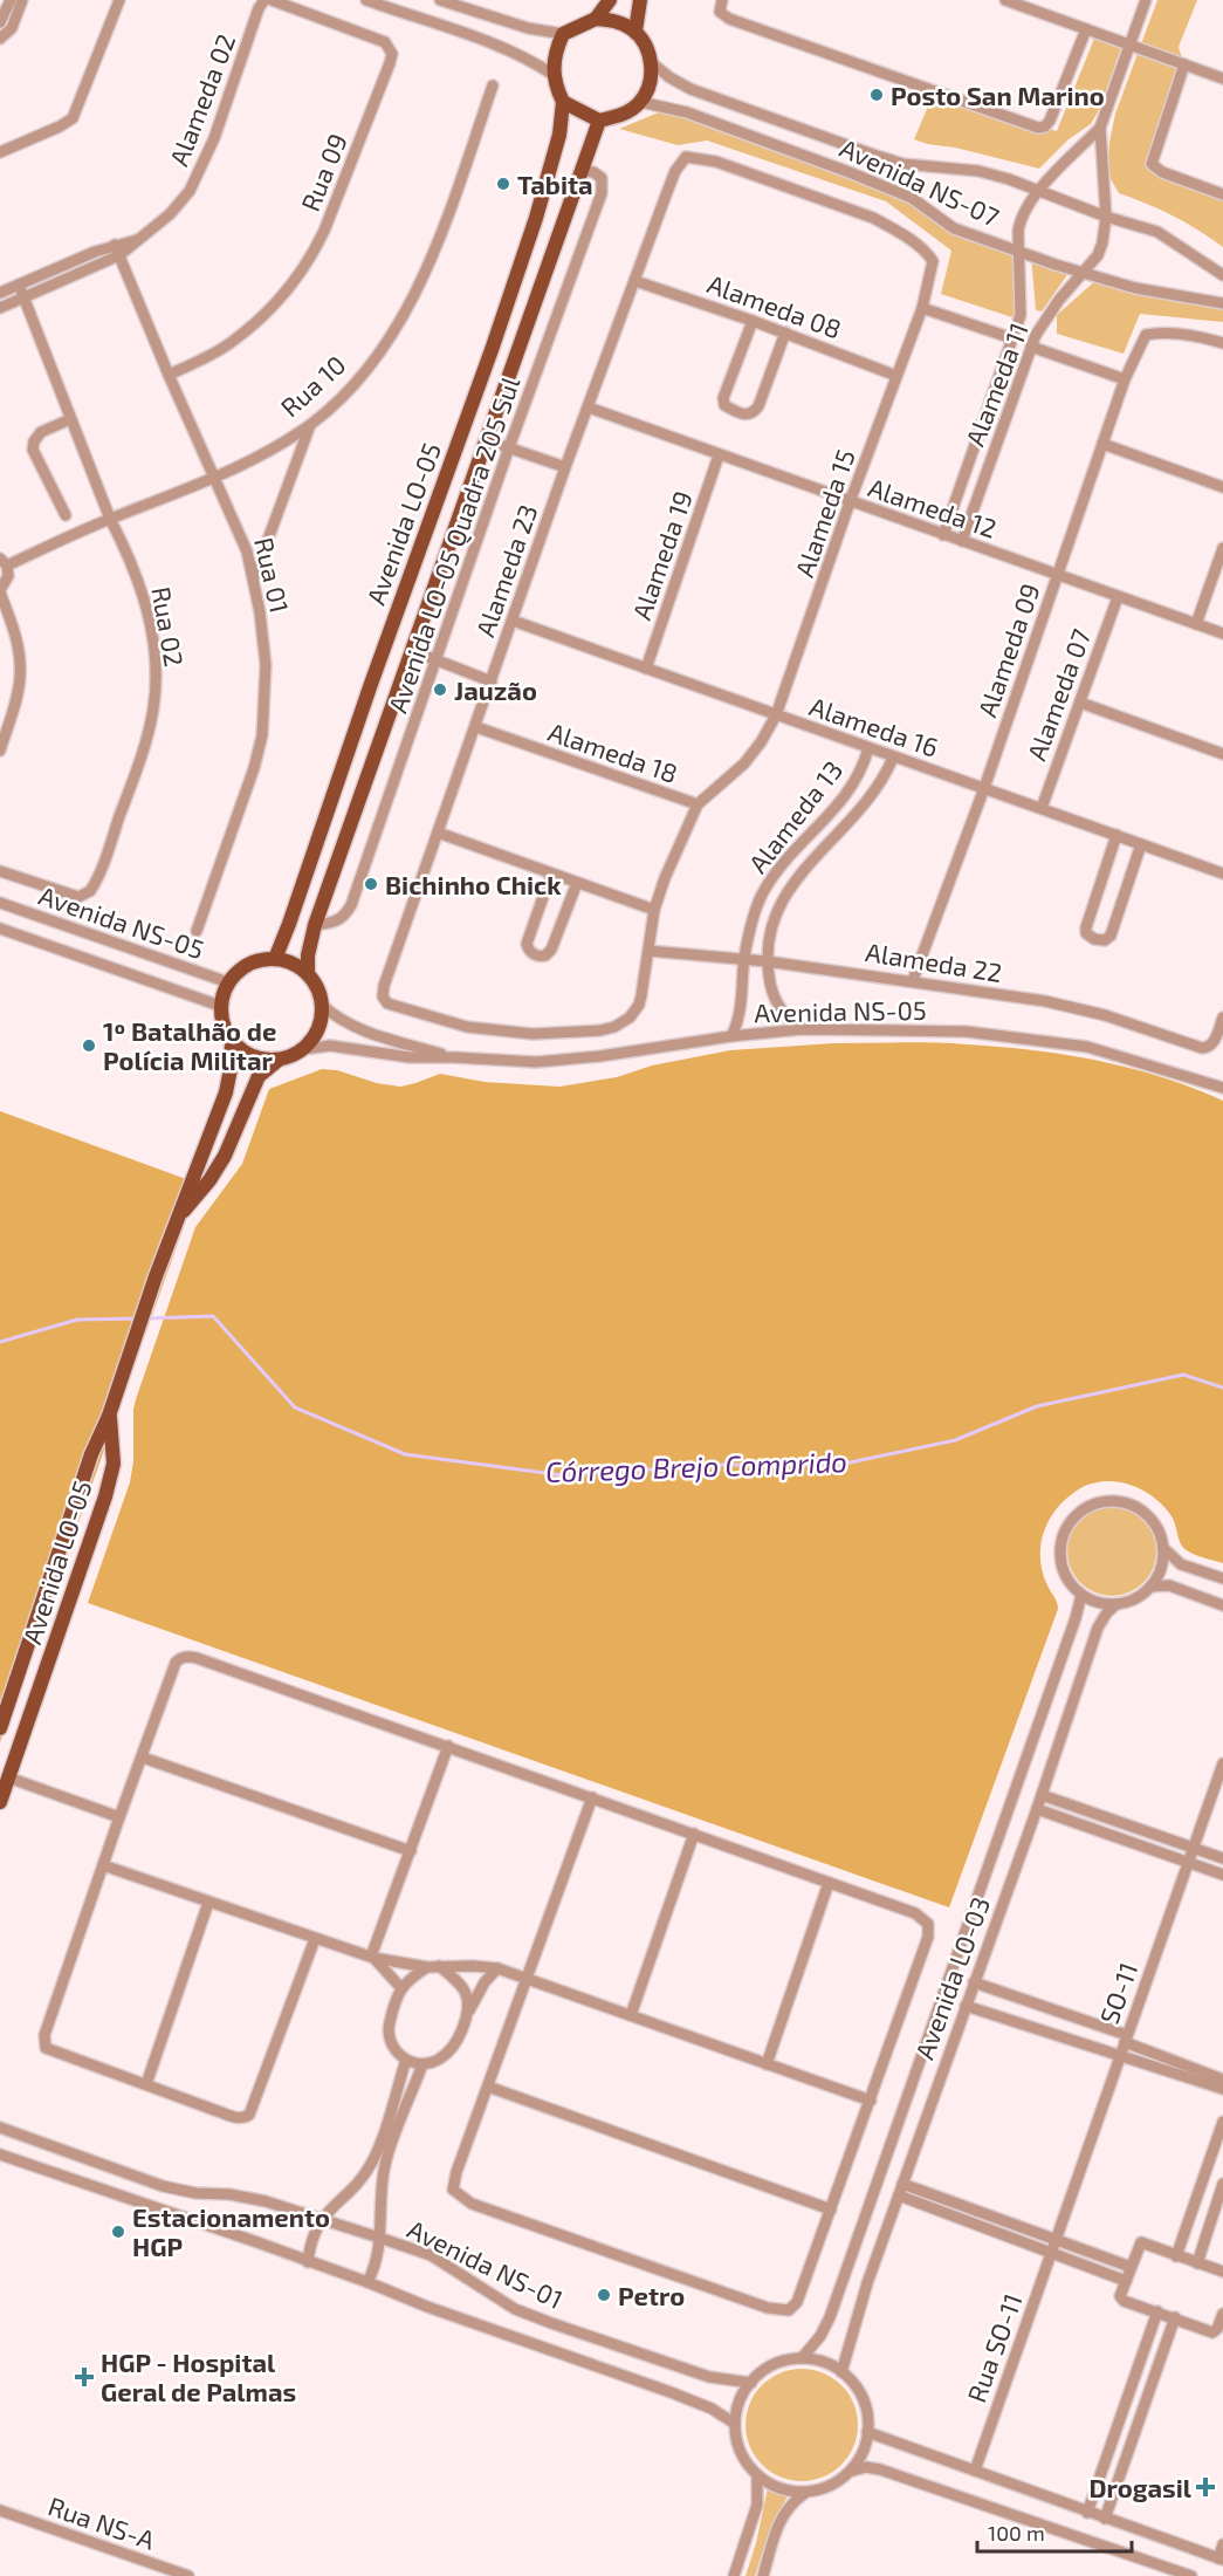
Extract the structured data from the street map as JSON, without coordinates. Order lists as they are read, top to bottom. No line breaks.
{"streets":{"main road":["Avenida LO-05"],"street":["Alameda 02","Rua 09","Avenida NS-07","Alameda 08","Alameda 11","Rua 10","Alameda 12","Alameda 15","Avenida LO-05 Quadra 205 Sul","Alameda 19","Alameda 23","Rua 01","Rua 02","Alameda 09","Alameda 07","Alameda 16","Alameda 18","Alameda 13","Avenida NS-05","Alameda 22","Avenida LO-03","SO-11","Avenida NS-01","Rua SO-11","Rua NS-A"]},"crossings":[["Alameda 02","Rua 01"],["Alameda 02","Rua 02"],["Rua 09","Rua 01"],["Avenida NS-07","Alameda 11"],["Avenida NS-07","Avenida LO-05"],["Alameda 08","Alameda 15"],["Alameda 08","Alameda 23"],["Alameda 11","Alameda 12"],["Rua 10","Rua 01"],["Rua 10","Rua 02"],["Alameda 12","Alameda 15"],["Alameda 12","Alameda 19"],["Alameda 12","Alameda 23"],["Alameda 12","Alameda 09"],["Alameda 12","Alameda 07"],["Alameda 15","Alameda 23"],["Alameda 15","Alameda 16"],["Alameda 15","Alameda 18"],["Alameda 15","Alameda 22"],["Avenida LO-05","Avenida LO-05 Quadra 205 Sul"],["Avenida LO-05","Avenida NS-05"],["Alameda 19","Alameda 16"],["Alameda 23","Alameda 16"],["Alameda 23","Alameda 18"],["Alameda 09","Alameda 16"],["Alameda 09","Alameda 22"],["Alameda 07","Alameda 16"],["Alameda 16","Alameda 13"],["Alameda 13","Avenida NS-05"],["Alameda 13","Alameda 22"],["Avenida LO-03","Avenida NS-01"],["SO-11","Rua SO-11"]],"water":["Córrego Brejo Comprido"],"places":{"other":["Posto San Marino","Tabita","Jauzão","Bichinho Chick","1º Batalhão de Polícia Militar","Estacionamento HGP","Petro"],"health":["HGP - Hospital Geral de Palmas","Drogasil"]},"scale_bar":"100 m"}
